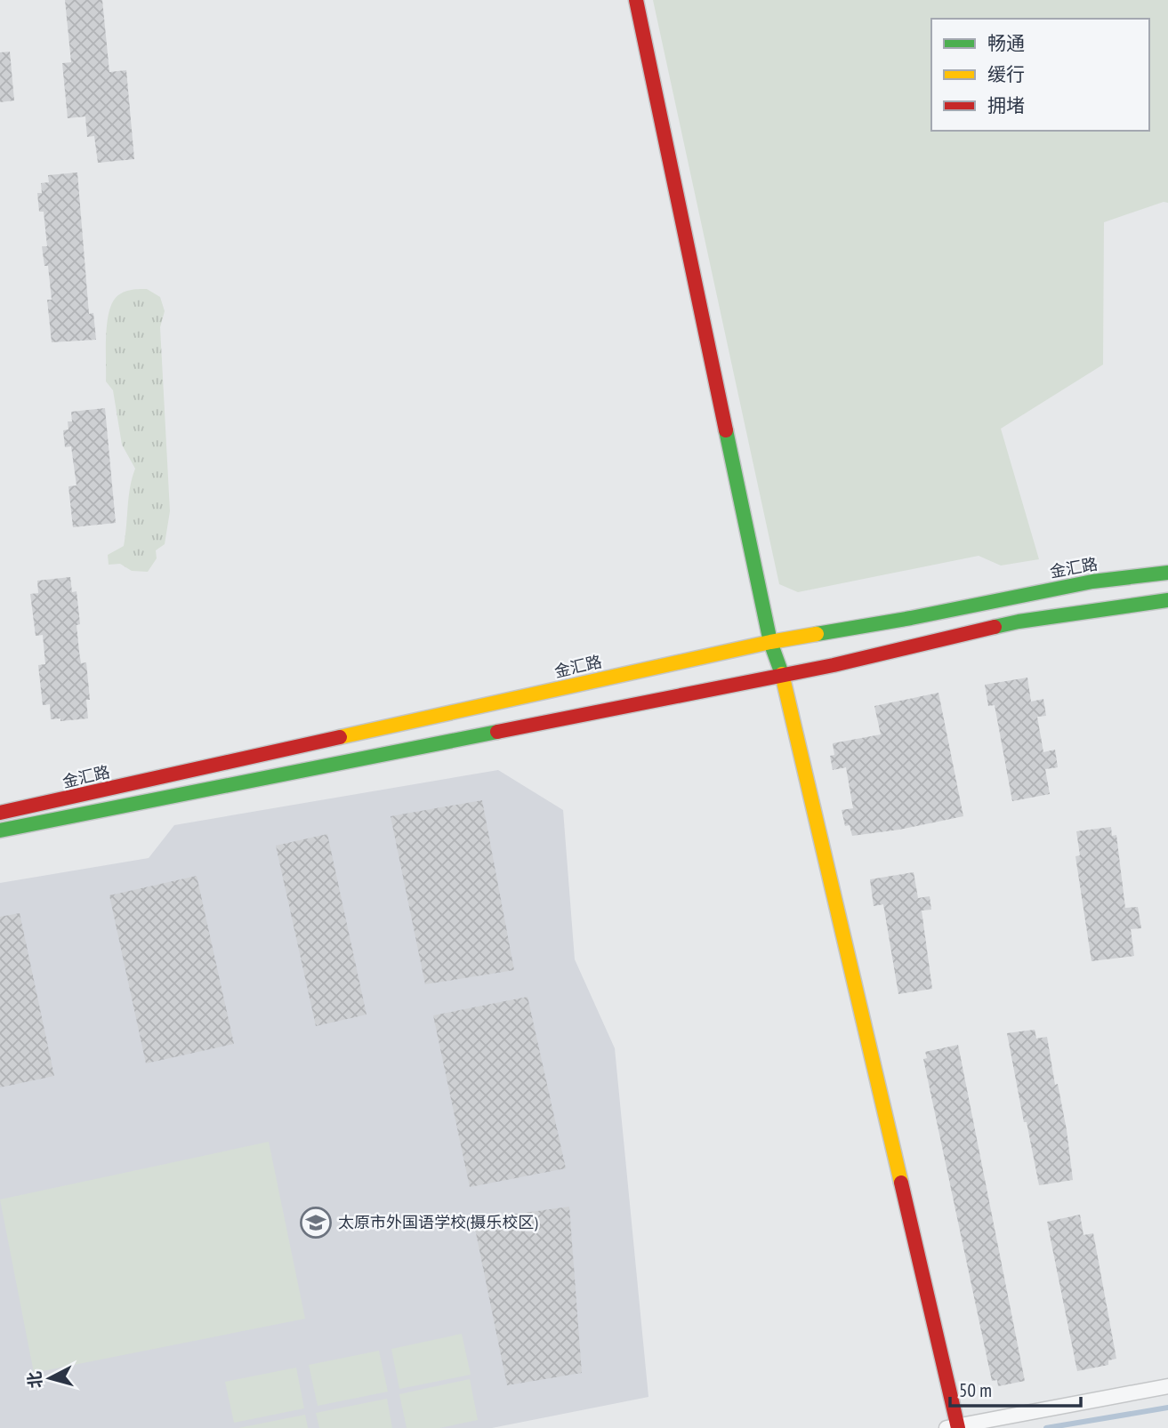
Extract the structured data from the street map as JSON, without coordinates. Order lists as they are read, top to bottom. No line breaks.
{"streets":{"street":["金汇路"]},"places":{"school or university":["太原市外国语学校(摄乐校区)"]},"legend":["畅通","缓行","拥堵"],"scale_bar":"50 m","north":"left"}
